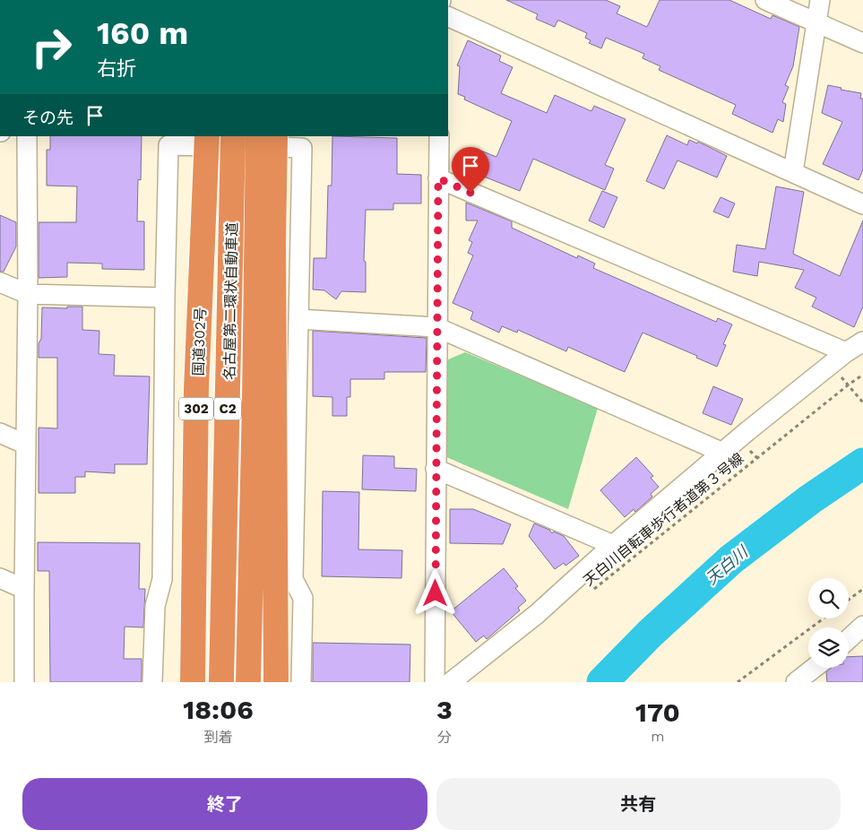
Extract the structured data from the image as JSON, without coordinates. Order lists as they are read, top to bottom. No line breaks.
{"streets":{"highway":["名古屋第二環状自動車道","国道302号","302","C2"],"path":["天白川自転車歩行者道第３号線"]},"water":["天白川"],"page":{"turn":["160 m","右折"],"then":"その先","eta":["18:06","到着","3","分","170","m"],"buttons":["終了","共有"]}}
